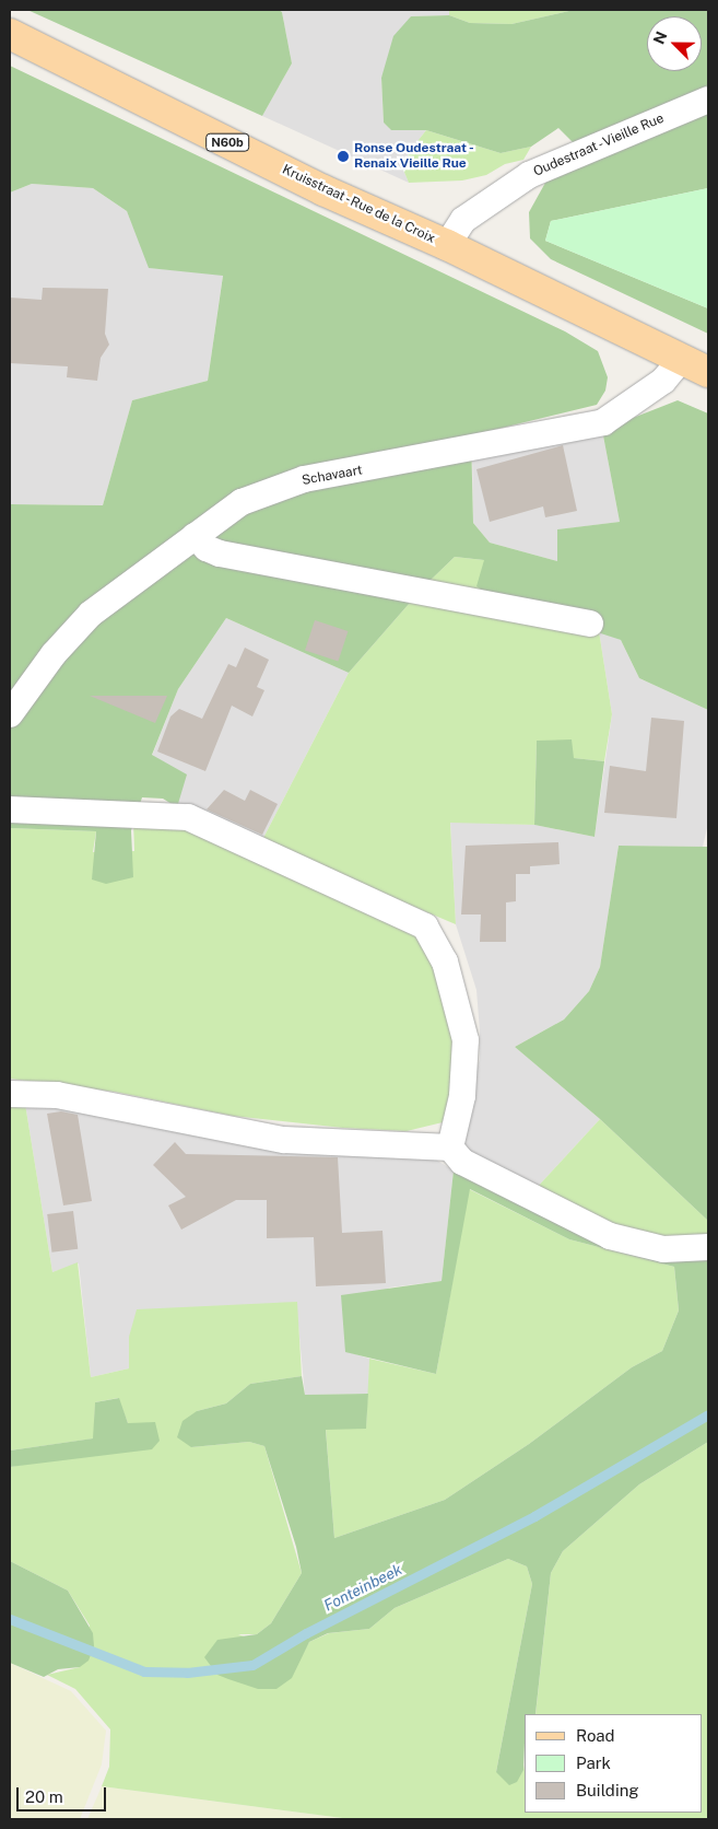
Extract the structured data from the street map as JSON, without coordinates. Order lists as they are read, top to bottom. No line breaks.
{"streets":{"main road":["N60b","Kruisstraat - Rue de la Croix"],"street":["Oudestraat - Vieille Rue","Schavaart"]},"crossings":[["Oudestraat - Vieille Rue","Kruisstraat - Rue de la Croix"],["Kruisstraat - Rue de la Croix","Schavaart"]],"water":["Fonteinbeek"],"places":["Ronse Oudestraat - Renaix Vieille Rue"],"legend":["Road","Park","Building"],"scale_bar":"20 m","north":"top left"}
